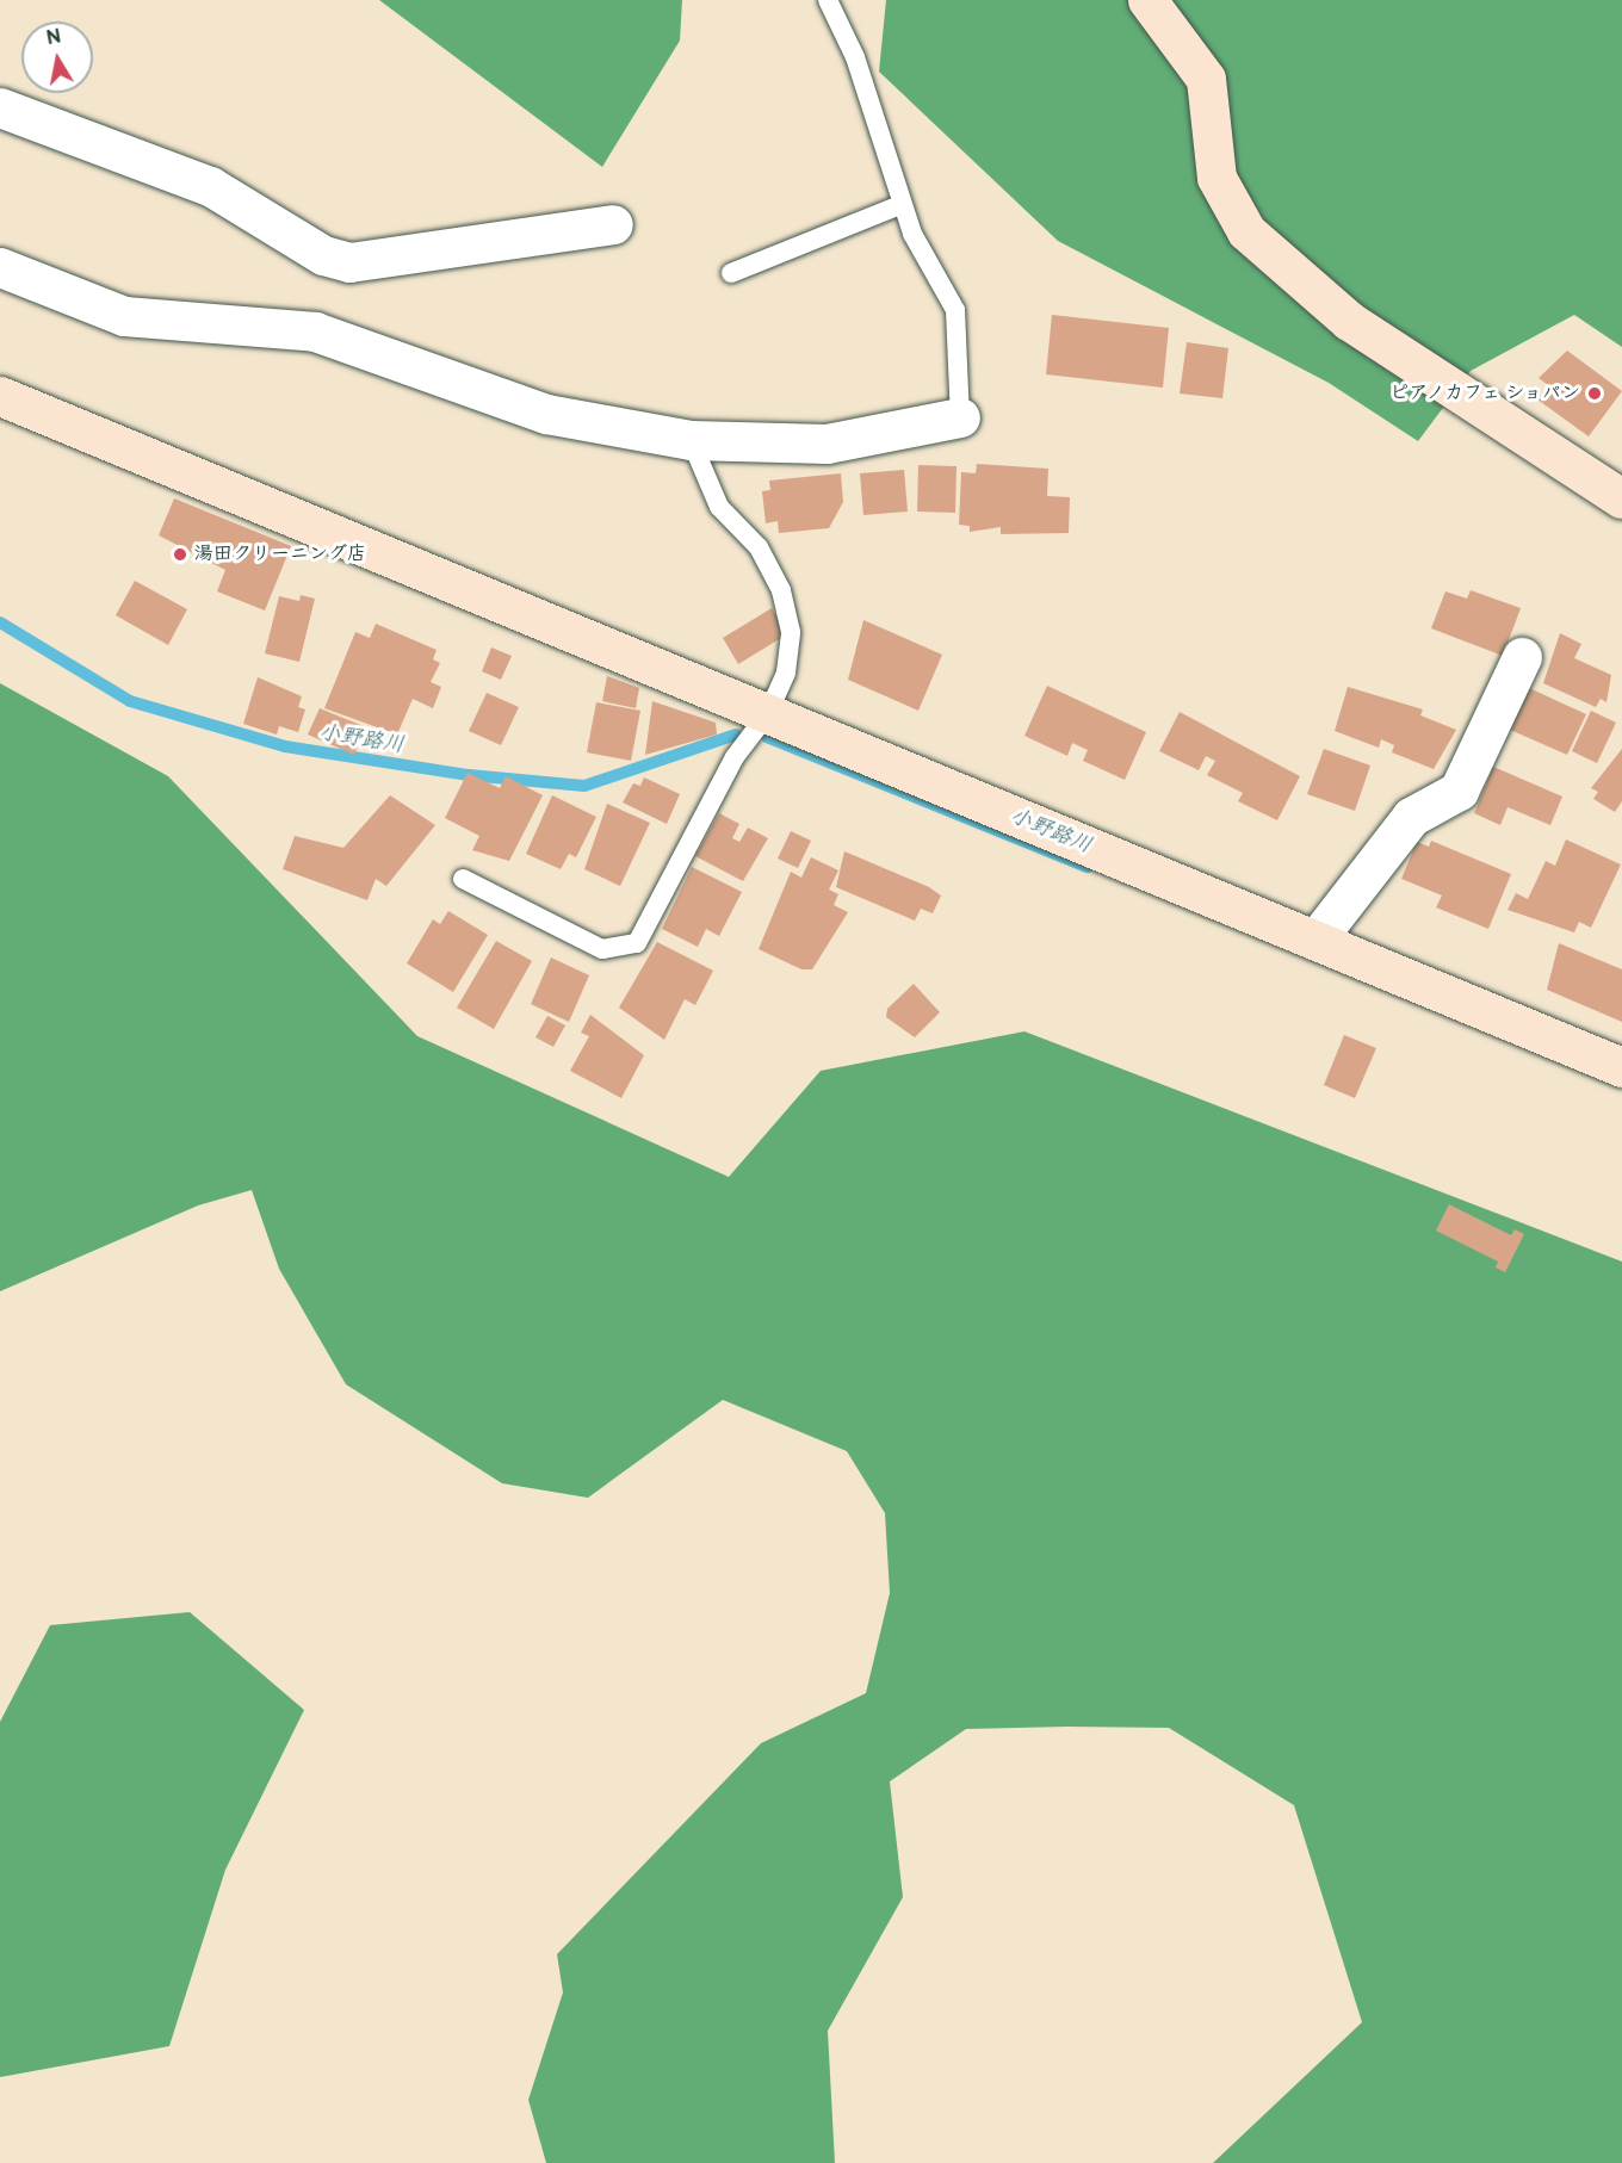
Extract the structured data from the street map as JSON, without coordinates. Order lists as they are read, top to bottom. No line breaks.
{"water":["小野路川"],"places":["ピアノカフェ ショパン","湯田クリーニング店"],"north":"top"}
